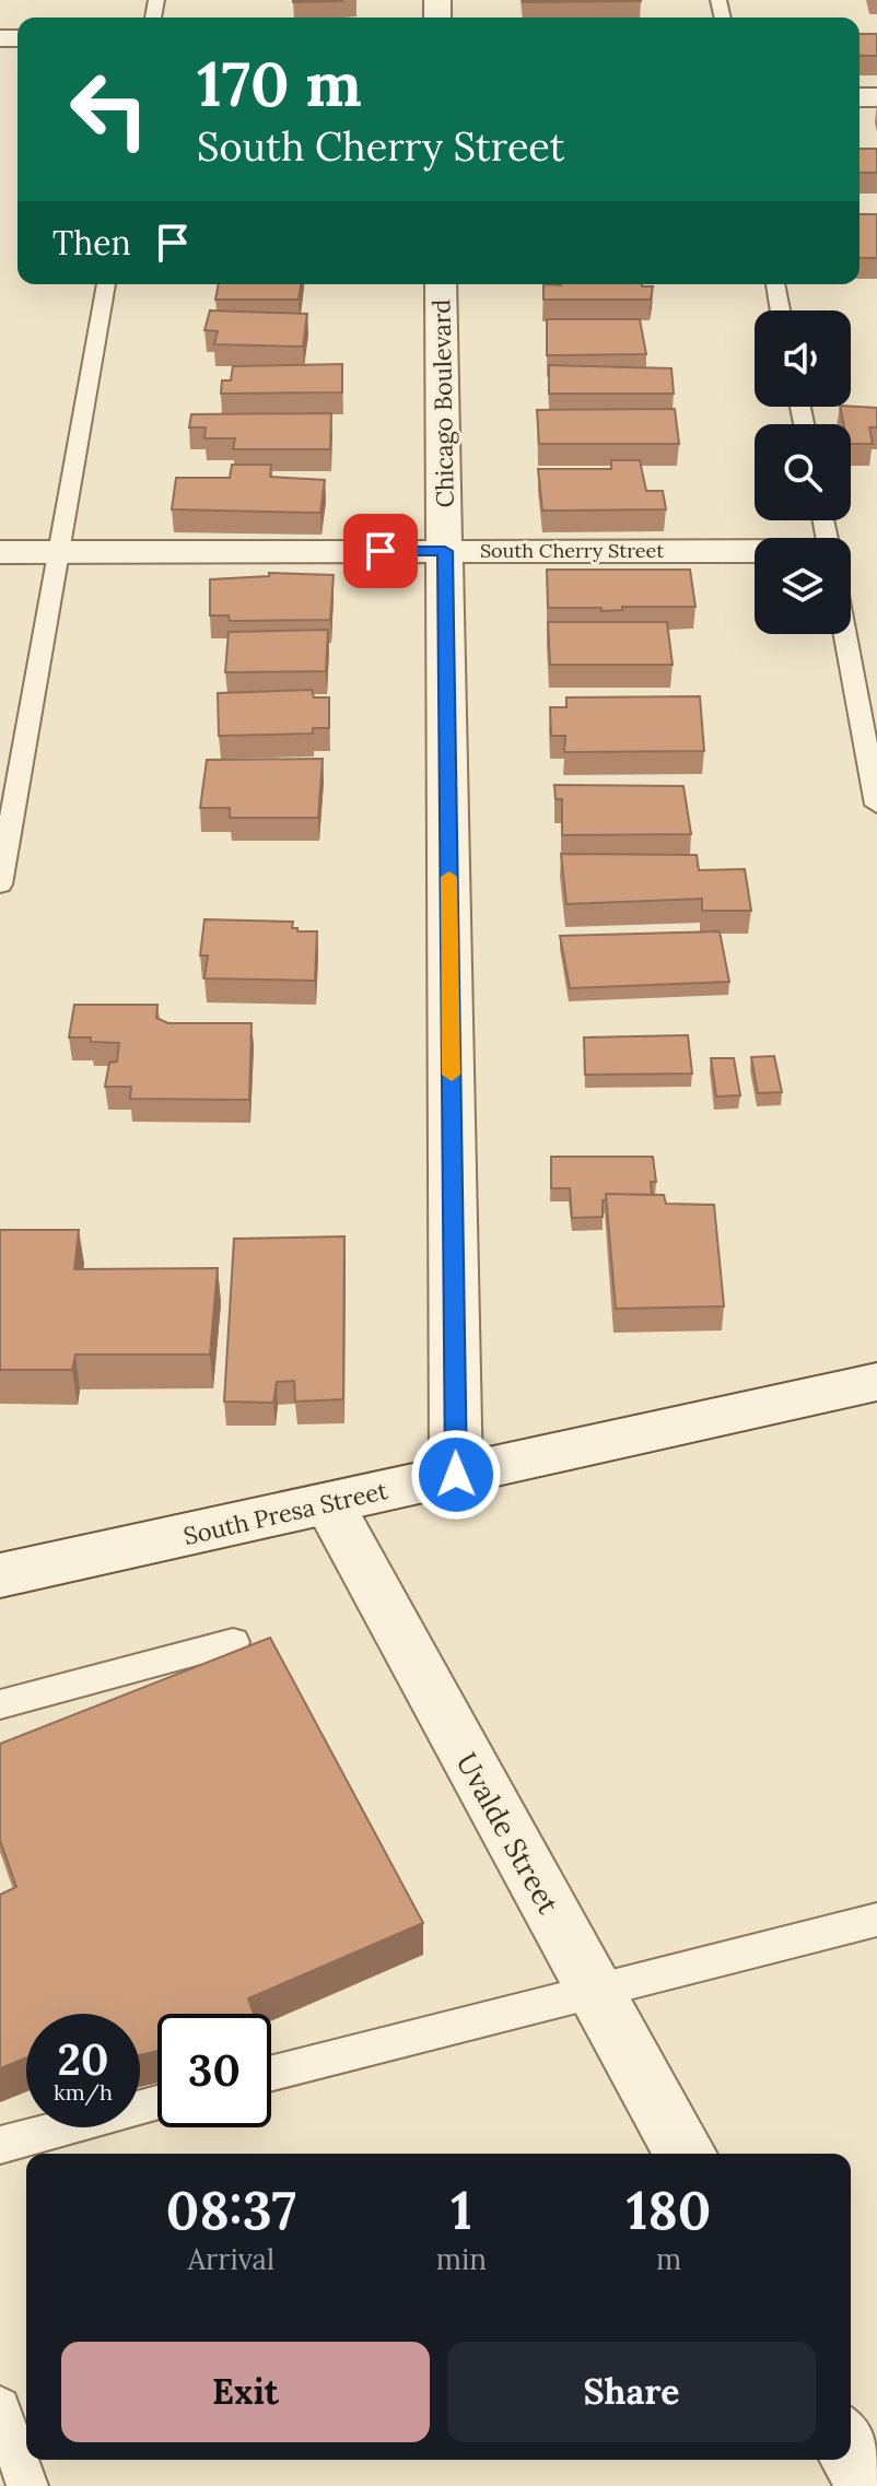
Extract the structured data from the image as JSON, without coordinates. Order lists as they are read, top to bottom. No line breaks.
{"streets":{"street":["Chicago Boulevard","South Cherry Street","South Presa Street","Uvalde Street"]},"crossings":[["Chicago Boulevard","South Cherry Street"],["Chicago Boulevard","South Presa Street"],["South Presa Street","Uvalde Street"]],"page":{"turn":["170 m","South Cherry Street"],"then":"Then","speed":"20 km/h","limit":"30","eta":["08:37","Arrival","1","min","180","m"],"buttons":["Exit","Share"]}}
